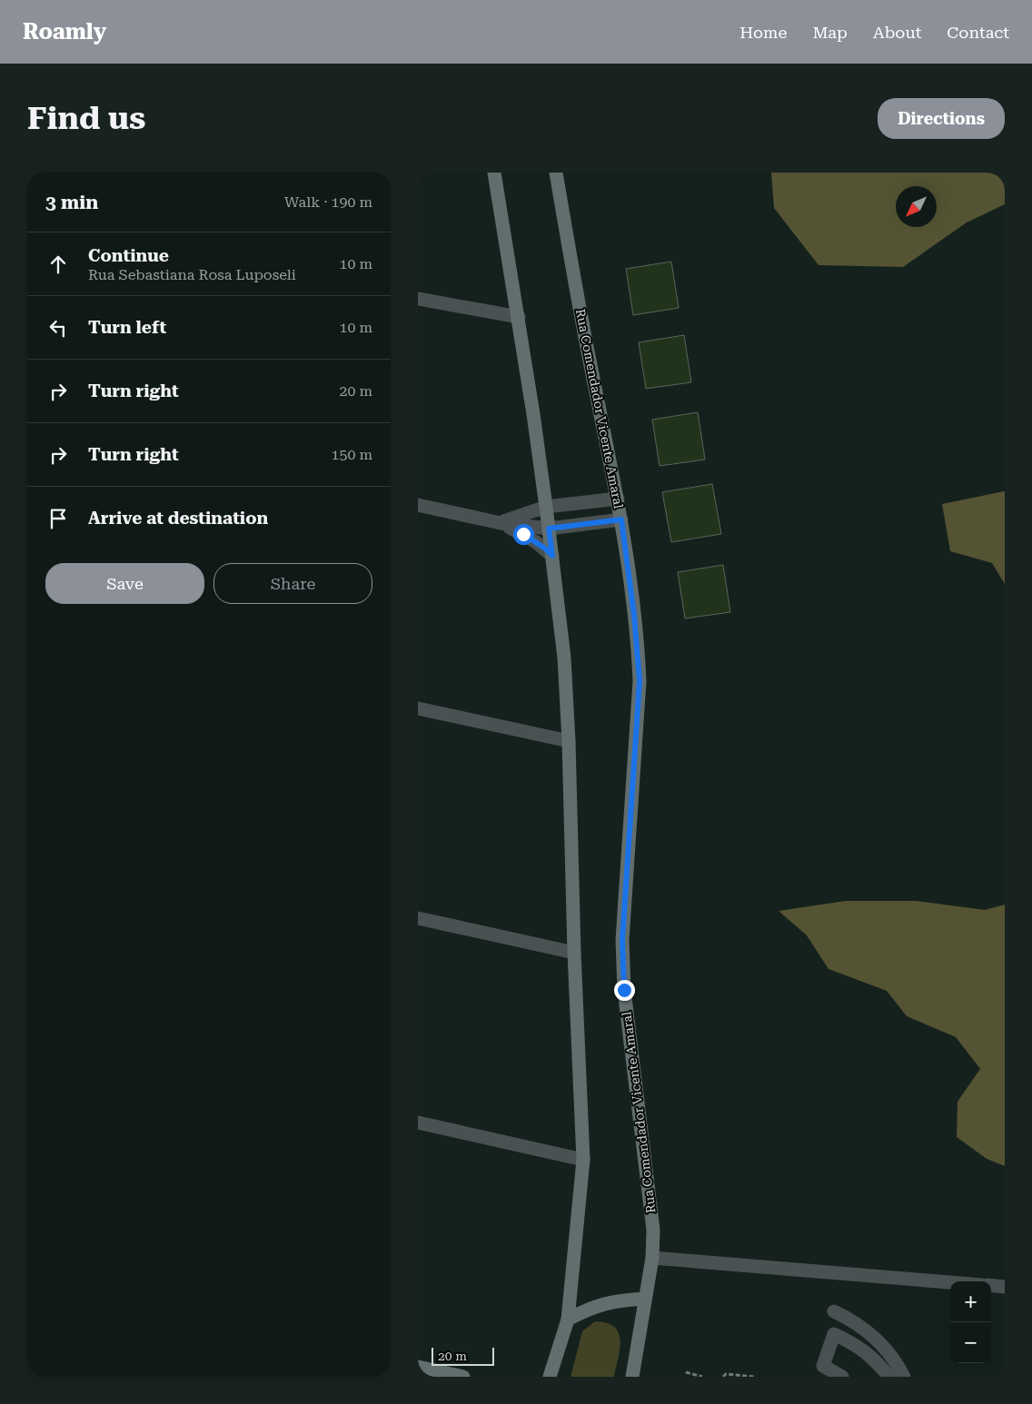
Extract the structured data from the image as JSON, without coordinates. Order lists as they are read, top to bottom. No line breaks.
{"streets":{"main road":["Rua Comendador Vicente Amaral"]},"scale_bar":"20 m","north":"bottom left","page":{"header":"Roamly","nav":["Home","Map","About","Contact"],"buttons":["Directions",["Save","Share"]],"title":"Find us","heading":["3 min","Walk · 190 m"],"list":[["Continue","Rua Sebastiana Rosa Luposeli","10 m"],["Turn left","10 m"],["Turn right","20 m"],["Turn right","150 m"],"Arrive at destination"],"map_buttons":["+","−"],"scale":"20 m"}}
